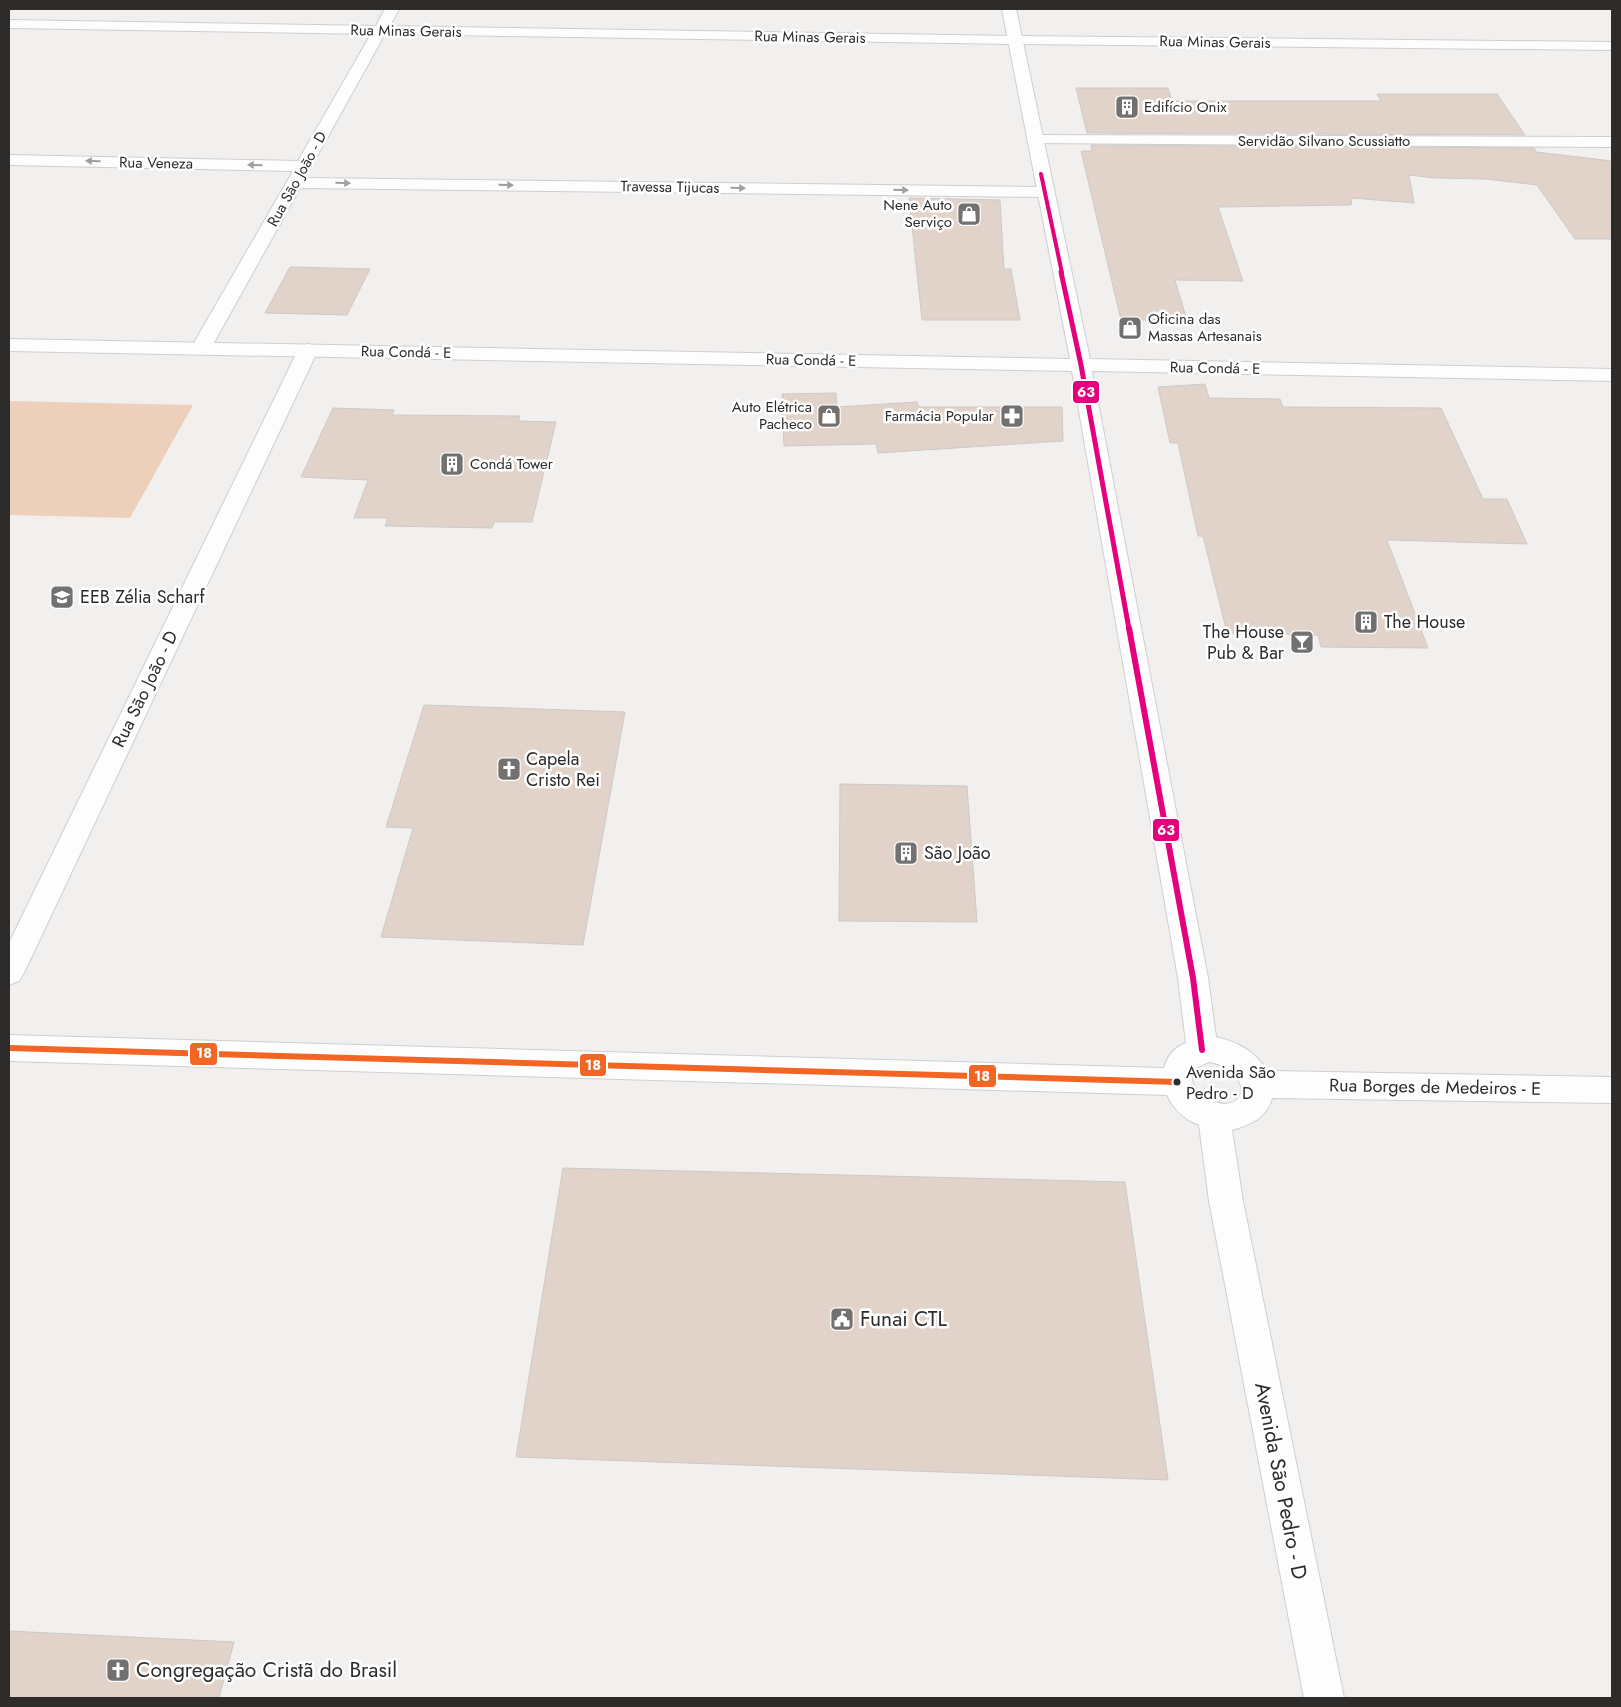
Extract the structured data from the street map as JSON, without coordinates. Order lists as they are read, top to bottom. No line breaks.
{"streets":{"street":["Rua Minas Gerais","Servidão Silvano Scussiatto","Rua Veneza","Rua São João - D","Travessa Tijucas","Rua Condá - E","Rua Borges de Medeiros - E","Avenida São Pedro - D"]},"crossings":[["Rua Minas Gerais","Rua São João - D"],["Rua Veneza","Rua São João - D"],["Rua São João - D","Travessa Tijucas"],["Rua São João - D","Rua Condá - E"],["Rua Borges de Medeiros - E","Avenida São Pedro - D"]],"one_way":["Rua Veneza","Travessa Tijucas"],"places":{"building":["Edifício Onix","Condá Tower","The House","São João"],"shop":["Nene Auto Serviço","Oficina das Massas Artesanais","Auto Elétrica Pacheco"],"pharmacy":["Farmácia Popular"],"school or university":["EEB Zélia Scharf"],"bar":["The House Pub & Bar"],"church":["Capela Cristo Rei","Congregação Cristã do Brasil"],"other":["Avenida São Pedro - D"],"public building":["Funai CTL"]},"lines":["transit line 63","transit line 18"]}
